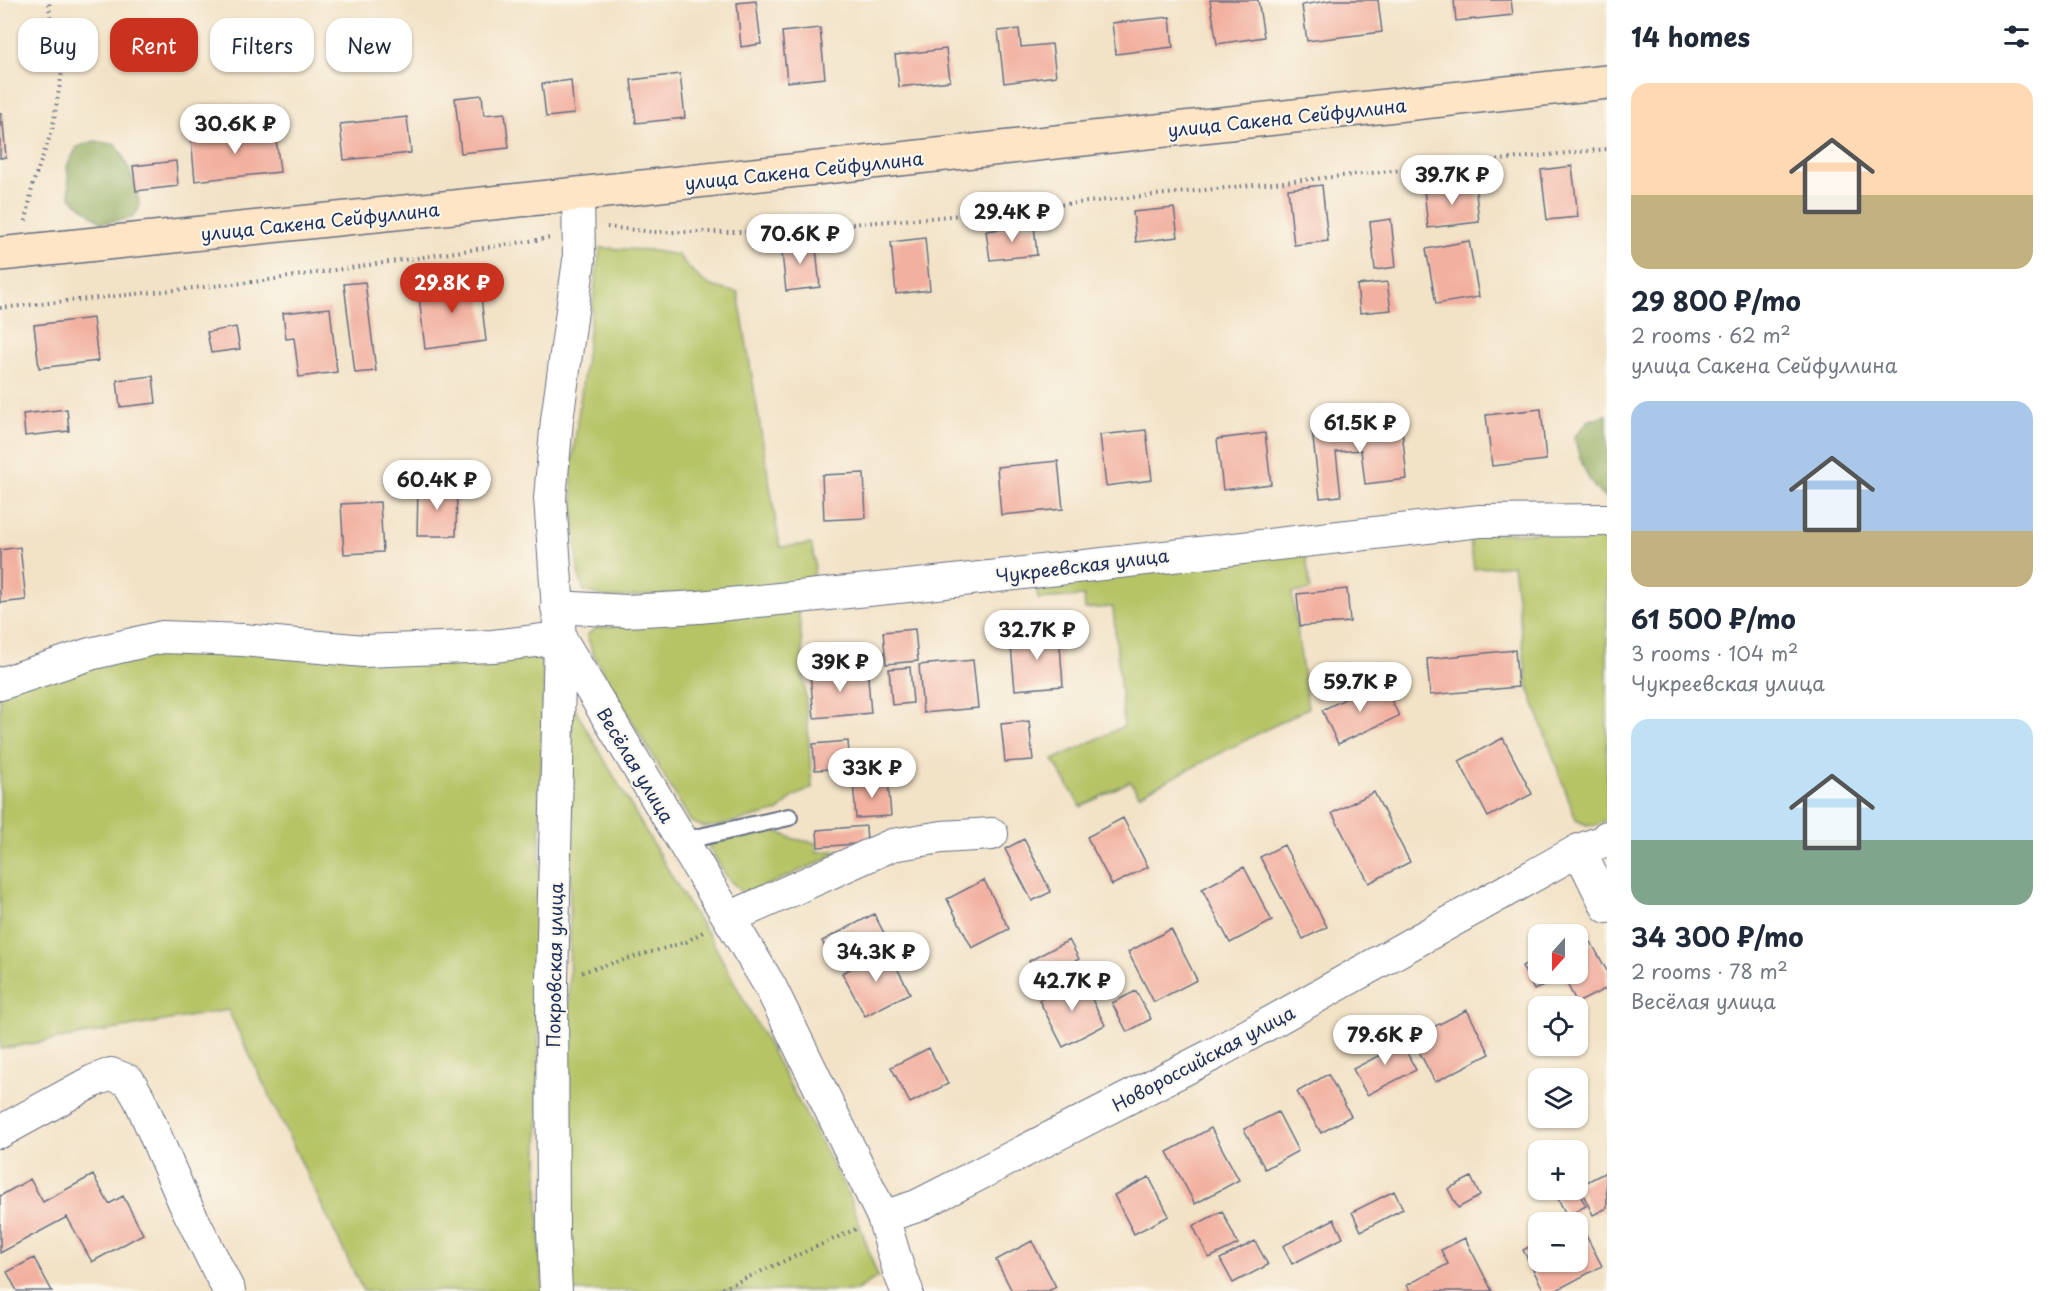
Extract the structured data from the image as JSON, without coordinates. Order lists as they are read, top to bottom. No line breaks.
{"streets":{"main road":["улица Сакена Сейфуллина"],"street":["Чукреевская улица","Весёлая улица","Покровская улица","Новороссийская улица"]},"crossings":[["улица Сакена Сейфуллина","Весёлая улица"],["Чукреевская улица","Весёлая улица"],["Весёлая улица","Покровская улица"],["Весёлая улица","Новороссийская улица"]],"north":"bottom","page":{"heading":"14 homes","chip":["Buy","Rent","Filters","New"],"list":[{"name":"29 800 ₽/mo","note":"2 rooms · 62 m² · улица Сакена Сейфуллина"},{"name":"61 500 ₽/mo","note":"3 rooms · 104 m² · Чукреевская улица"},{"name":"34 300 ₽/mo","note":"2 rooms · 78 m² · Весёлая улица"}],"price":["30.6K ₽","39.7K ₽","29.4K ₽","70.6K ₽","29.8K ₽","61.5K ₽","60.4K ₽","32.7K ₽","39K ₽","59.7K ₽","33K ₽","34.3K ₽","42.7K ₽","79.6K ₽"],"map_buttons":["+","−"]}}
